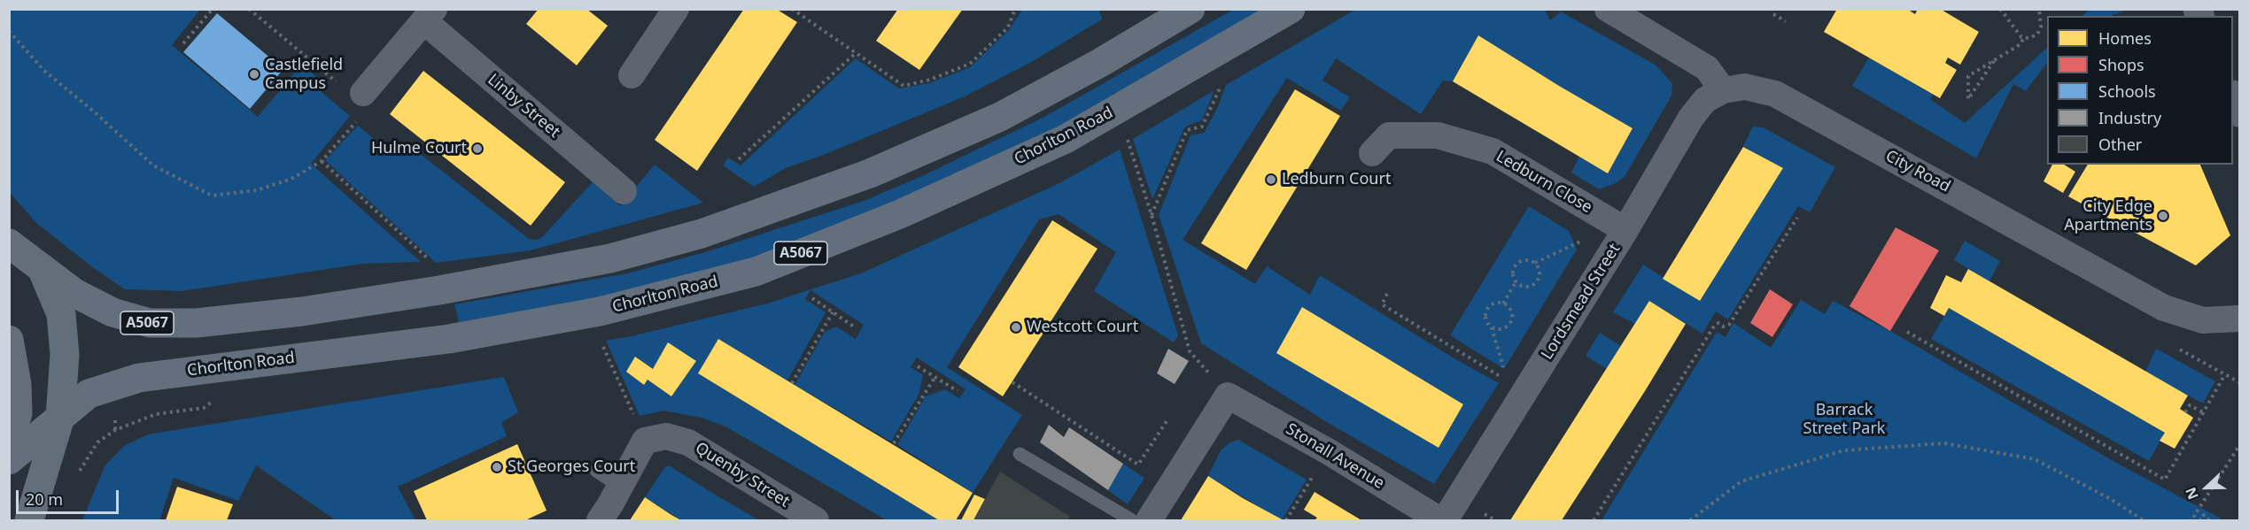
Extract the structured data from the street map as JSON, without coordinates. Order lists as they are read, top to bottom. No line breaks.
{"streets":{"main road":["Chorlton Road","A5067"],"street":["Linby Street","City Road","Ledburn Close","Lordsmead Street","Stonall Avenue","Quenby Street"]},"crossings":[["City Road","Lordsmead Street"],["Ledburn Close","Lordsmead Street"],["Lordsmead Street","Stonall Avenue"]],"parks":["Barrack Street Park"],"places":["Castlefield Campus","Hulme Court","Ledburn Court","City Edge Apartments","Westcott Court","St Georges Court"],"legend":["Homes","Shops","Schools","Industry","Other"],"scale_bar":"20 m","north":"left"}
